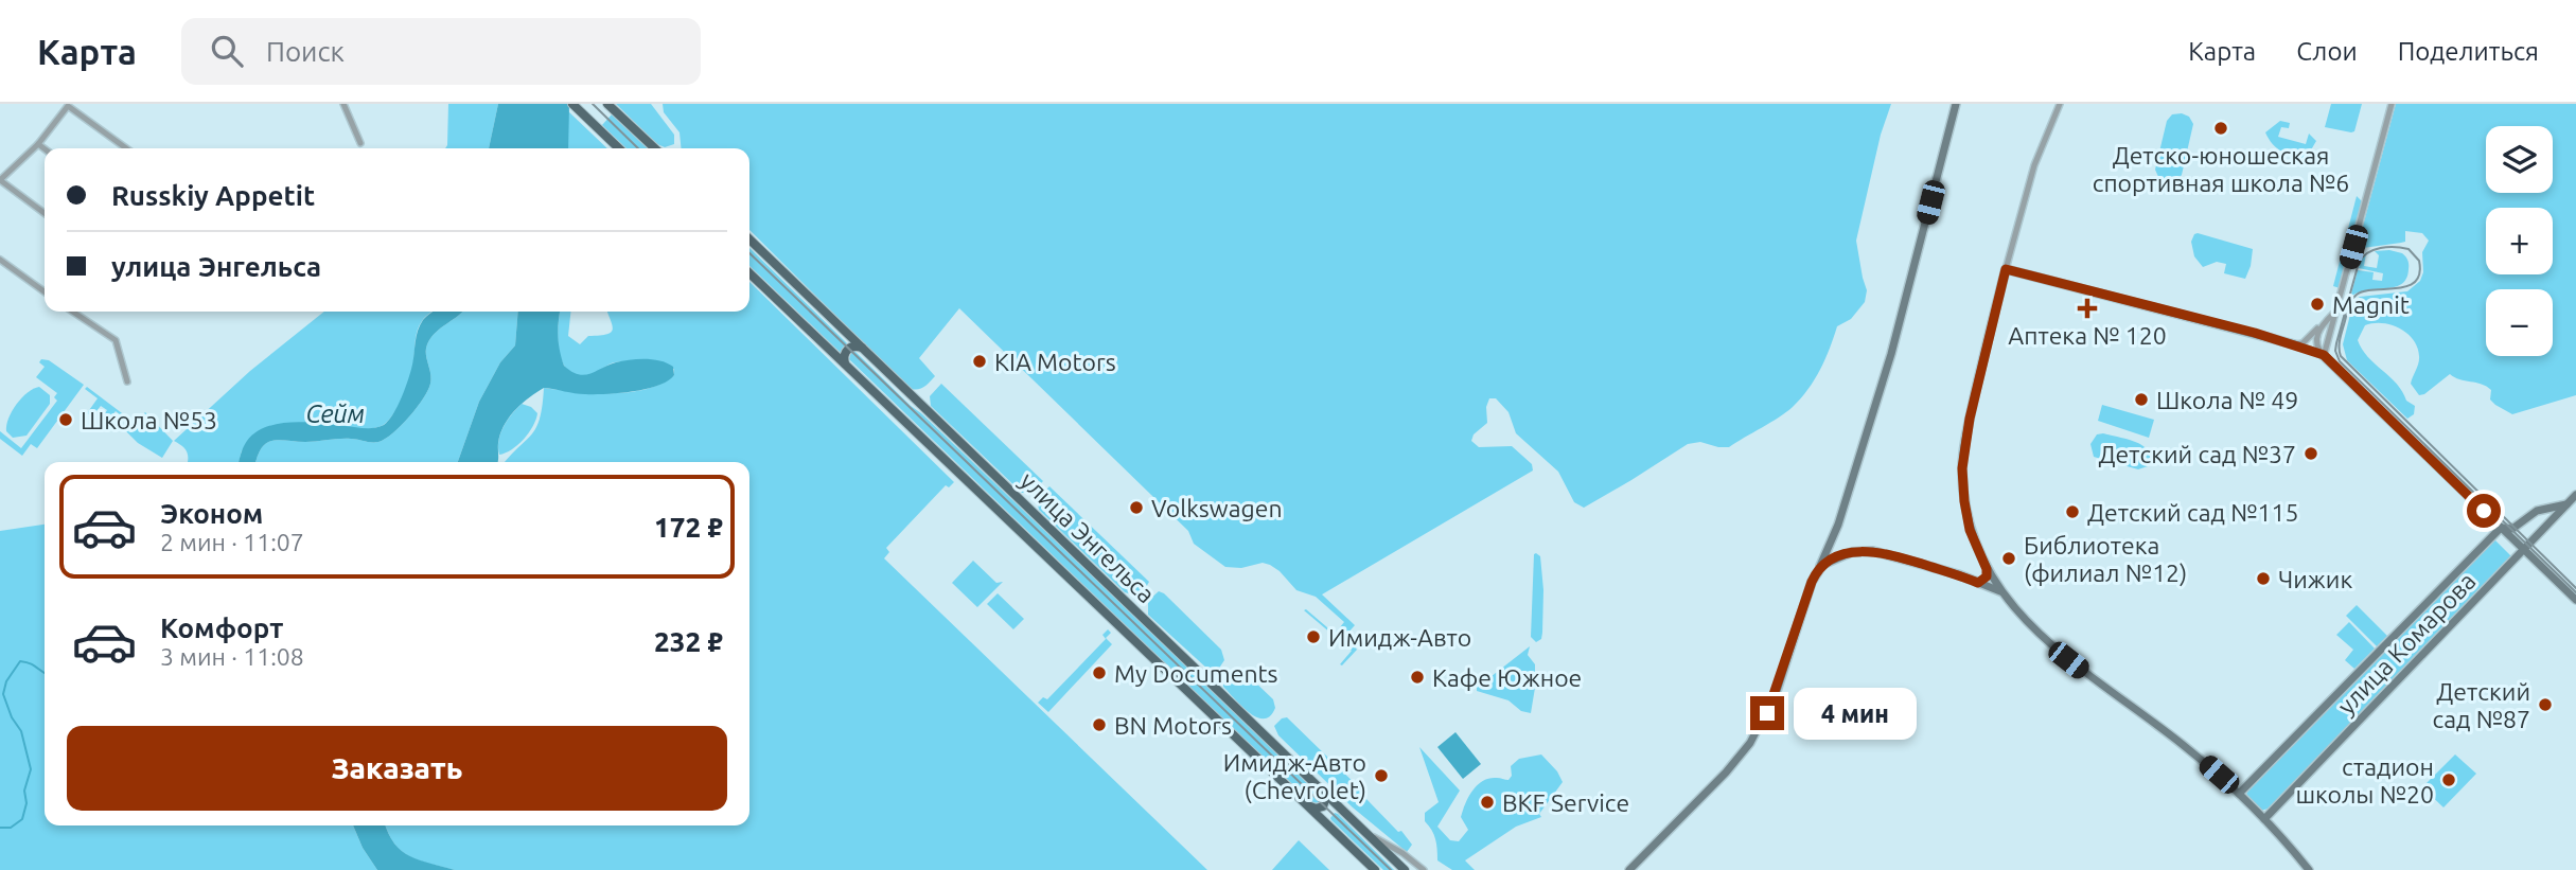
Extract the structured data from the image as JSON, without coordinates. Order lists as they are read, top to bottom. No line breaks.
{"streets":{"main road":["улица Энгельса"],"street":["улица Комарова"]},"water":["Сейм"],"places":{"other":["Детско-юношеская спортивная школа №6","Magnit","KIA Motors","Школа № 49","Школа №53","Детский сад №37","Volkswagen","Детский сад №115","Библиотека (филиал №12)","Чижик","Имидж-Авто","My Documents","Кафе Южное","Детский сад №87","BN Motors","Имидж-Авто (Chevrolet)","стадион школы №20","BKF Service"],"health":["Аптека № 120"]},"page":{"header":"Карта","search":"Поиск","nav":["Карта","Слои","Поделиться"],"map_buttons":["+","−"],"banner":["Russkiy Appetit","улица Энгельса"],"list":[{"name":"Эконом","note":"2 мин · 11:07","value":"172 ₽"},{"name":"Комфорт","note":"3 мин · 11:08","value":"232 ₽"}],"bubble":"4 мин","buttons":"Заказать"}}
